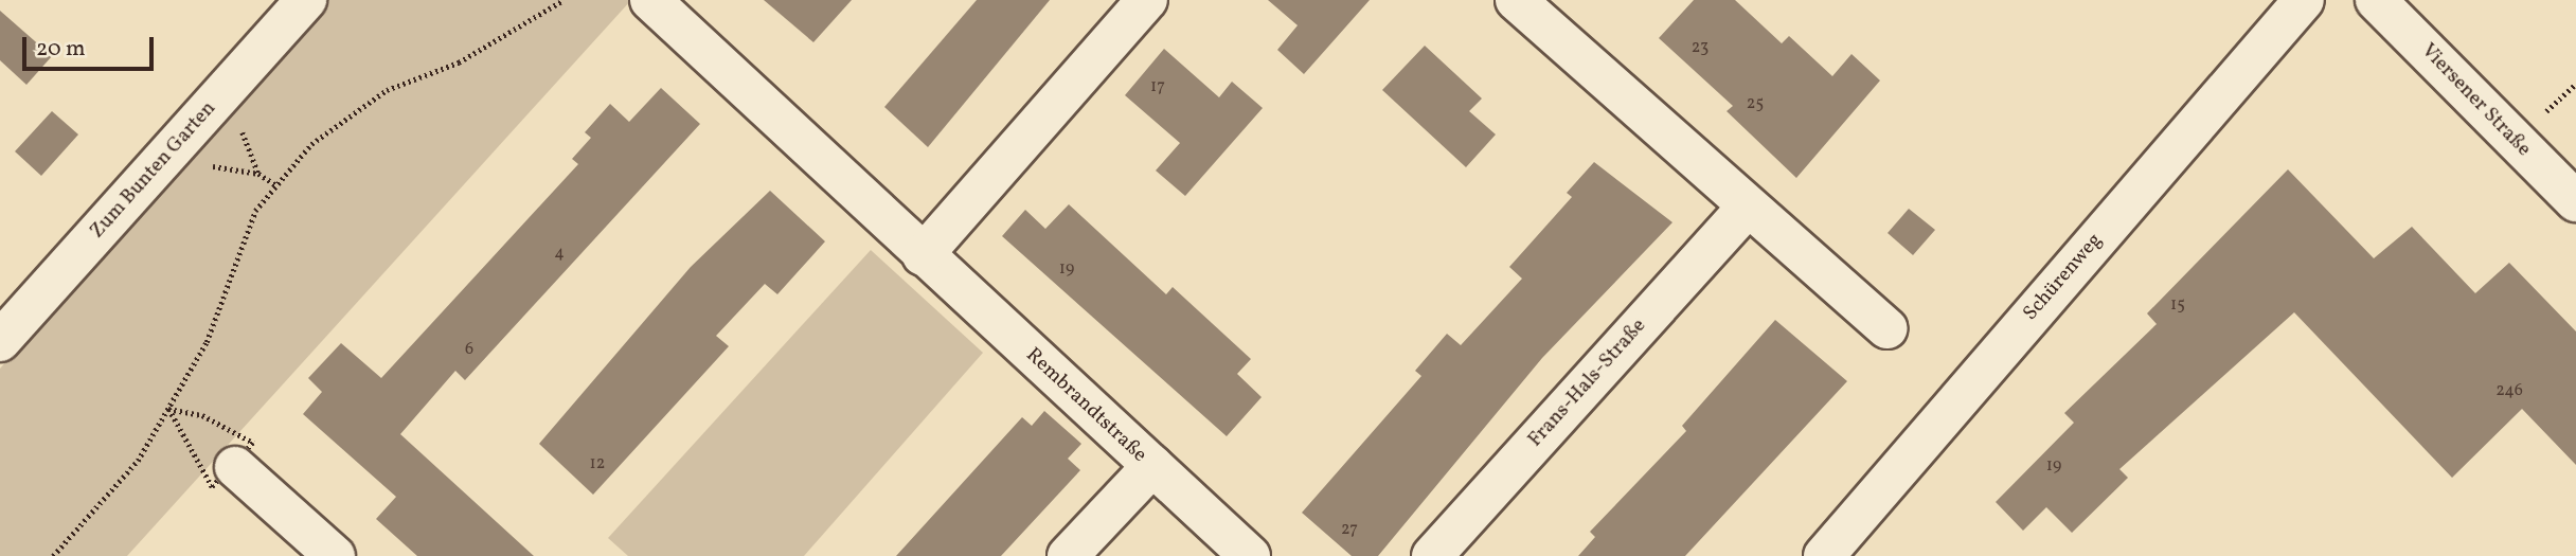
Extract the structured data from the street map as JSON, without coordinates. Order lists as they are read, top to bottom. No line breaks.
{"streets":{"street":["Viersener Straße","Zum Bunten Garten","Schürenweg","Frans-Hals-Straße","Rembrandtstraße"]},"house_numbers":["23","17","25","4","19","15","6","246","12","19","27"],"scale_bar":"20 m"}
